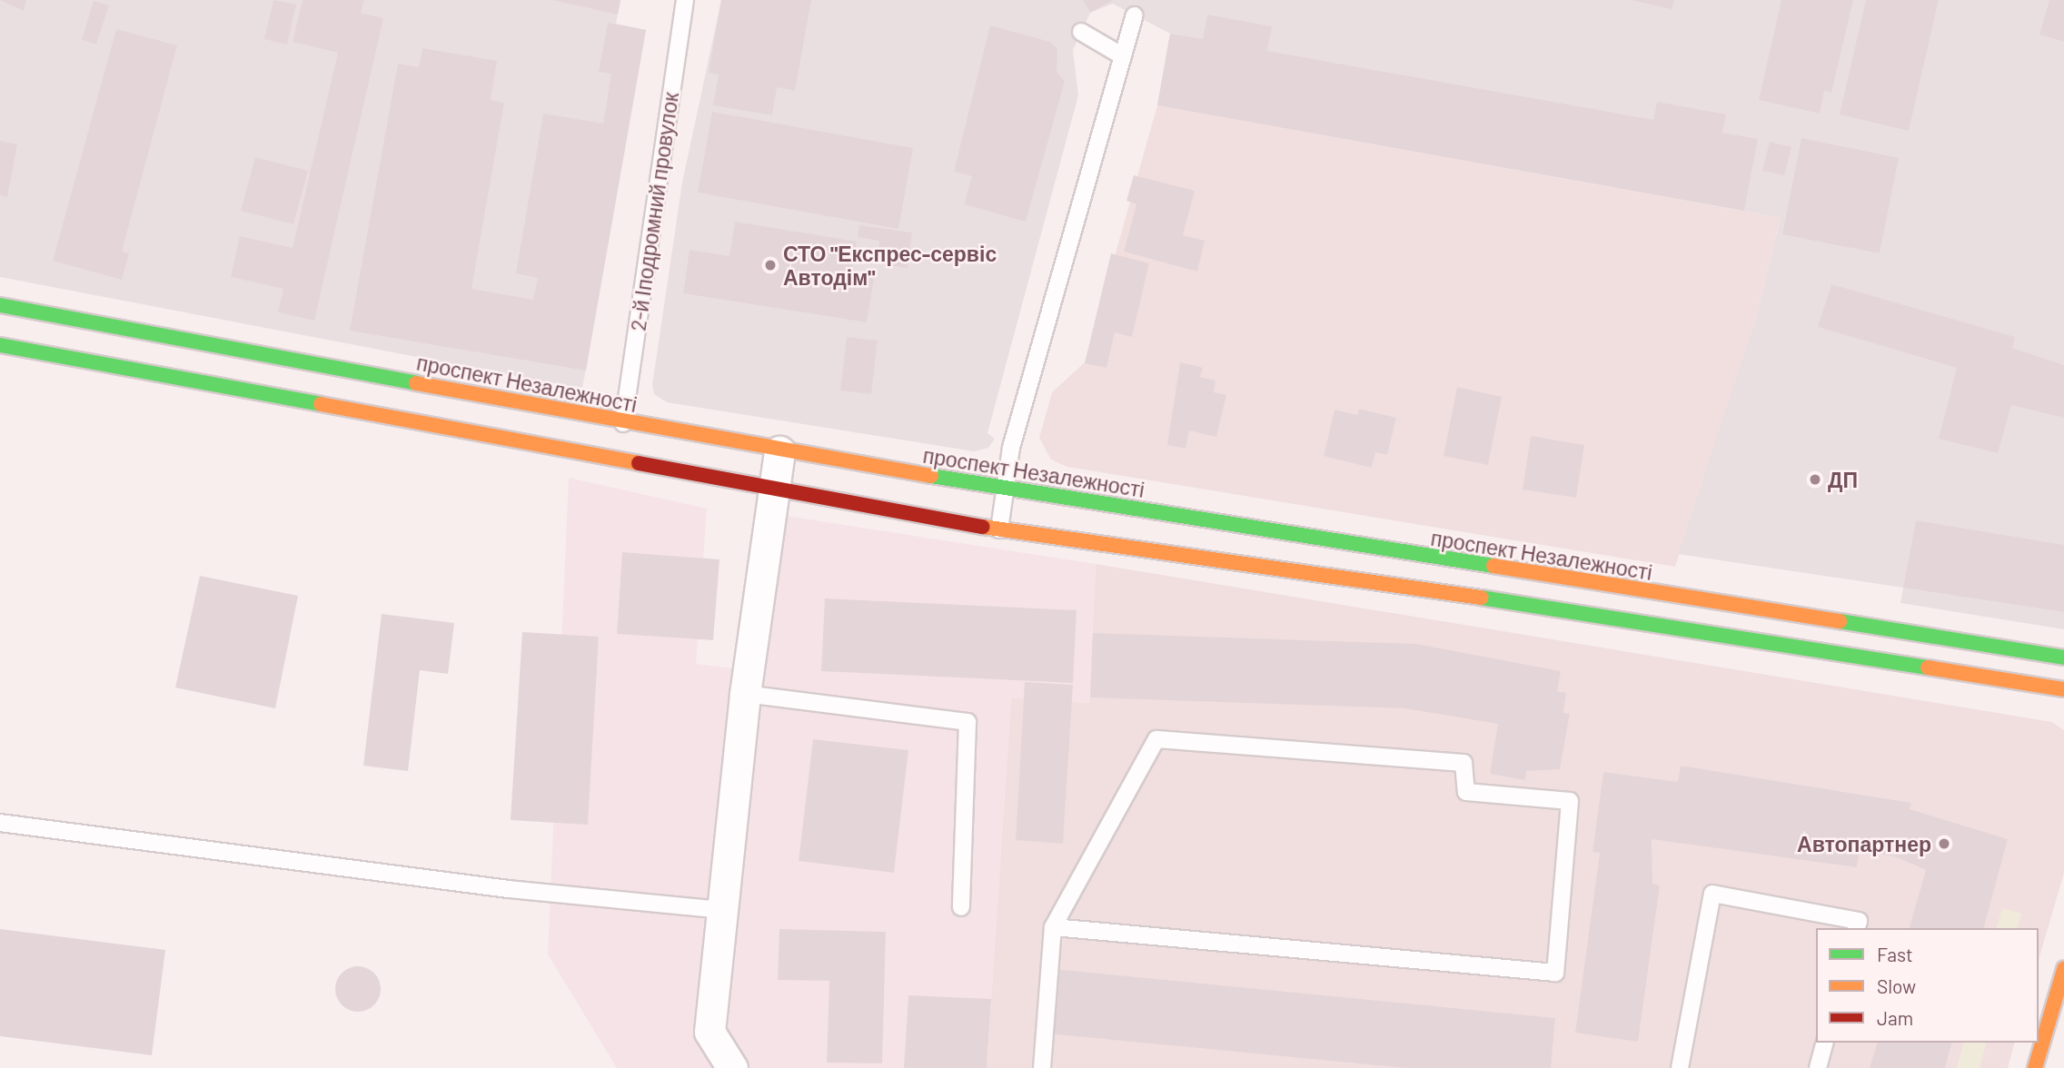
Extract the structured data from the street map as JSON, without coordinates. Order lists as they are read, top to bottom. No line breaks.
{"streets":{"main road":["проспект Незалежності"],"lane":["2-й Іподромний провулок"]},"crossings":[["2-й Іподромний провулок","проспект Незалежності"]],"places":["СТО \"Експрес-сервіс Автодім\"","ДП","Автопартнер"],"legend":["Fast","Slow","Jam"]}
